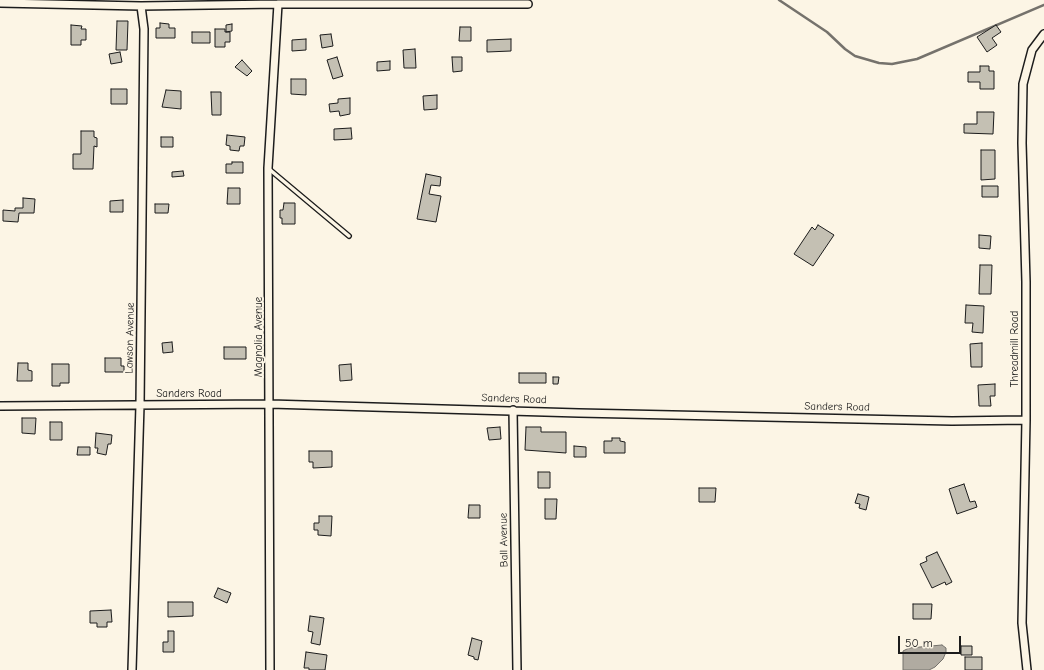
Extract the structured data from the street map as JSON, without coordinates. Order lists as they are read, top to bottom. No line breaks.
{"streets":{"street":["Magnolia Avenue","Lawson Avenue","Threadmill Road","Sanders Road","Ball Avenue"]},"crossings":[["Magnolia Avenue","Sanders Road"],["Lawson Avenue","Sanders Road"],["Threadmill Road","Sanders Road"],["Sanders Road","Ball Avenue"]],"scale_bar":"50 m"}
